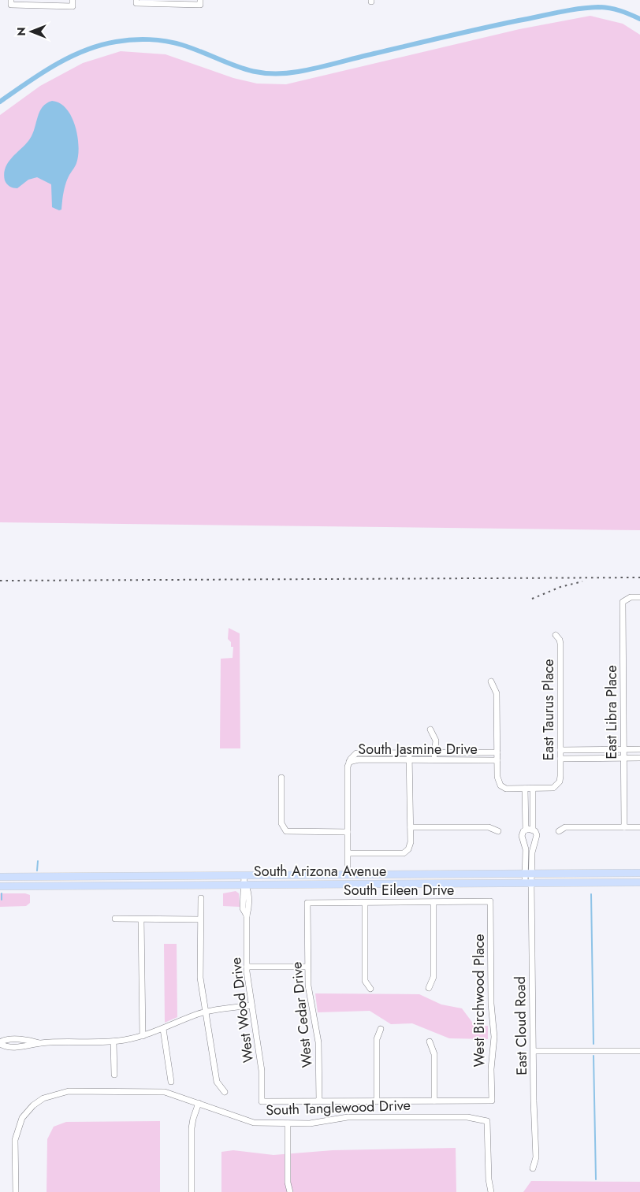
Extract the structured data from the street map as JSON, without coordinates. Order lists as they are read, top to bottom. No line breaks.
{"streets":{"main road":["South Arizona Avenue"],"street":["East Taurus Place","East Libra Place","South Jasmine Drive","South Eileen Drive","West Birchwood Place","West Wood Drive","West Cedar Drive","East Cloud Road","South Tanglewood Drive"]},"crossings":[["South Arizona Avenue","West Wood Drive"],["South Arizona Avenue","East Cloud Road"],["South Eileen Drive","West Birchwood Place"],["South Eileen Drive","West Cedar Drive"],["West Wood Drive","West Cedar Drive"]],"north":"left"}
